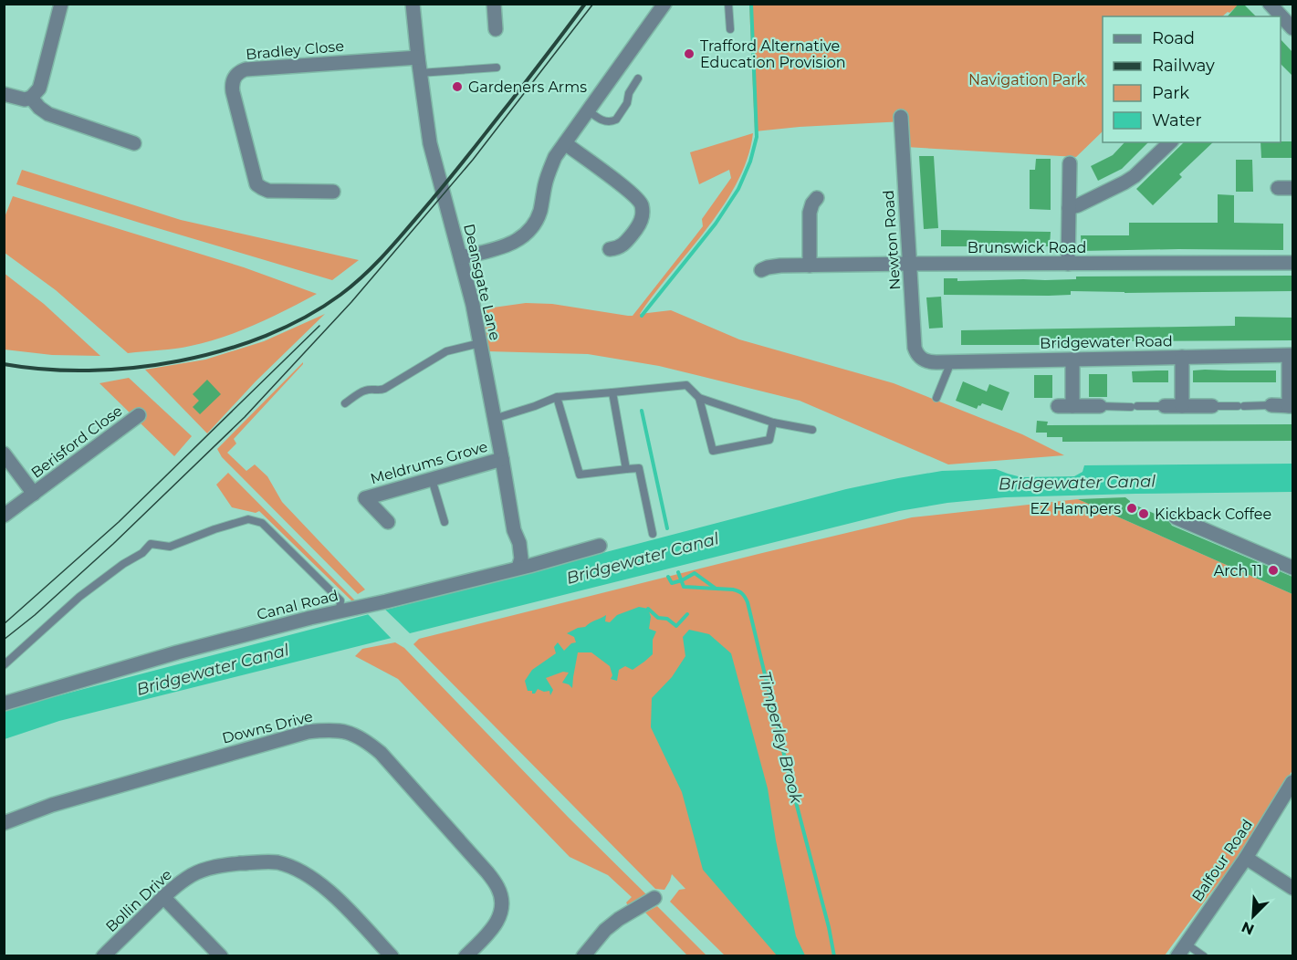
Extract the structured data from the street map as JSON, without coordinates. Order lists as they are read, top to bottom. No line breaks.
{"streets":{"street":["Bradley Close","Newton Road","Brunswick Road","Deansgate Lane","Bridgewater Road","Berisford Close","Meldrums Grove","Canal Road","Downs Drive","Balfour Road","Bollin Drive"]},"crossings":[["Bradley Close","Deansgate Lane"],["Newton Road","Brunswick Road"],["Newton Road","Bridgewater Road"],["Deansgate Lane","Meldrums Grove"],["Deansgate Lane","Canal Road"]],"water":["Bridgewater Canal","Timperley Brook"],"parks":["Navigation Park"],"places":["Trafford Alternative Education Provision","Gardeners Arms","EZ Hampers","Kickback Coffee","Arch 11"],"legend":["Road","Railway","Park","Water"],"north":"bottom left"}
